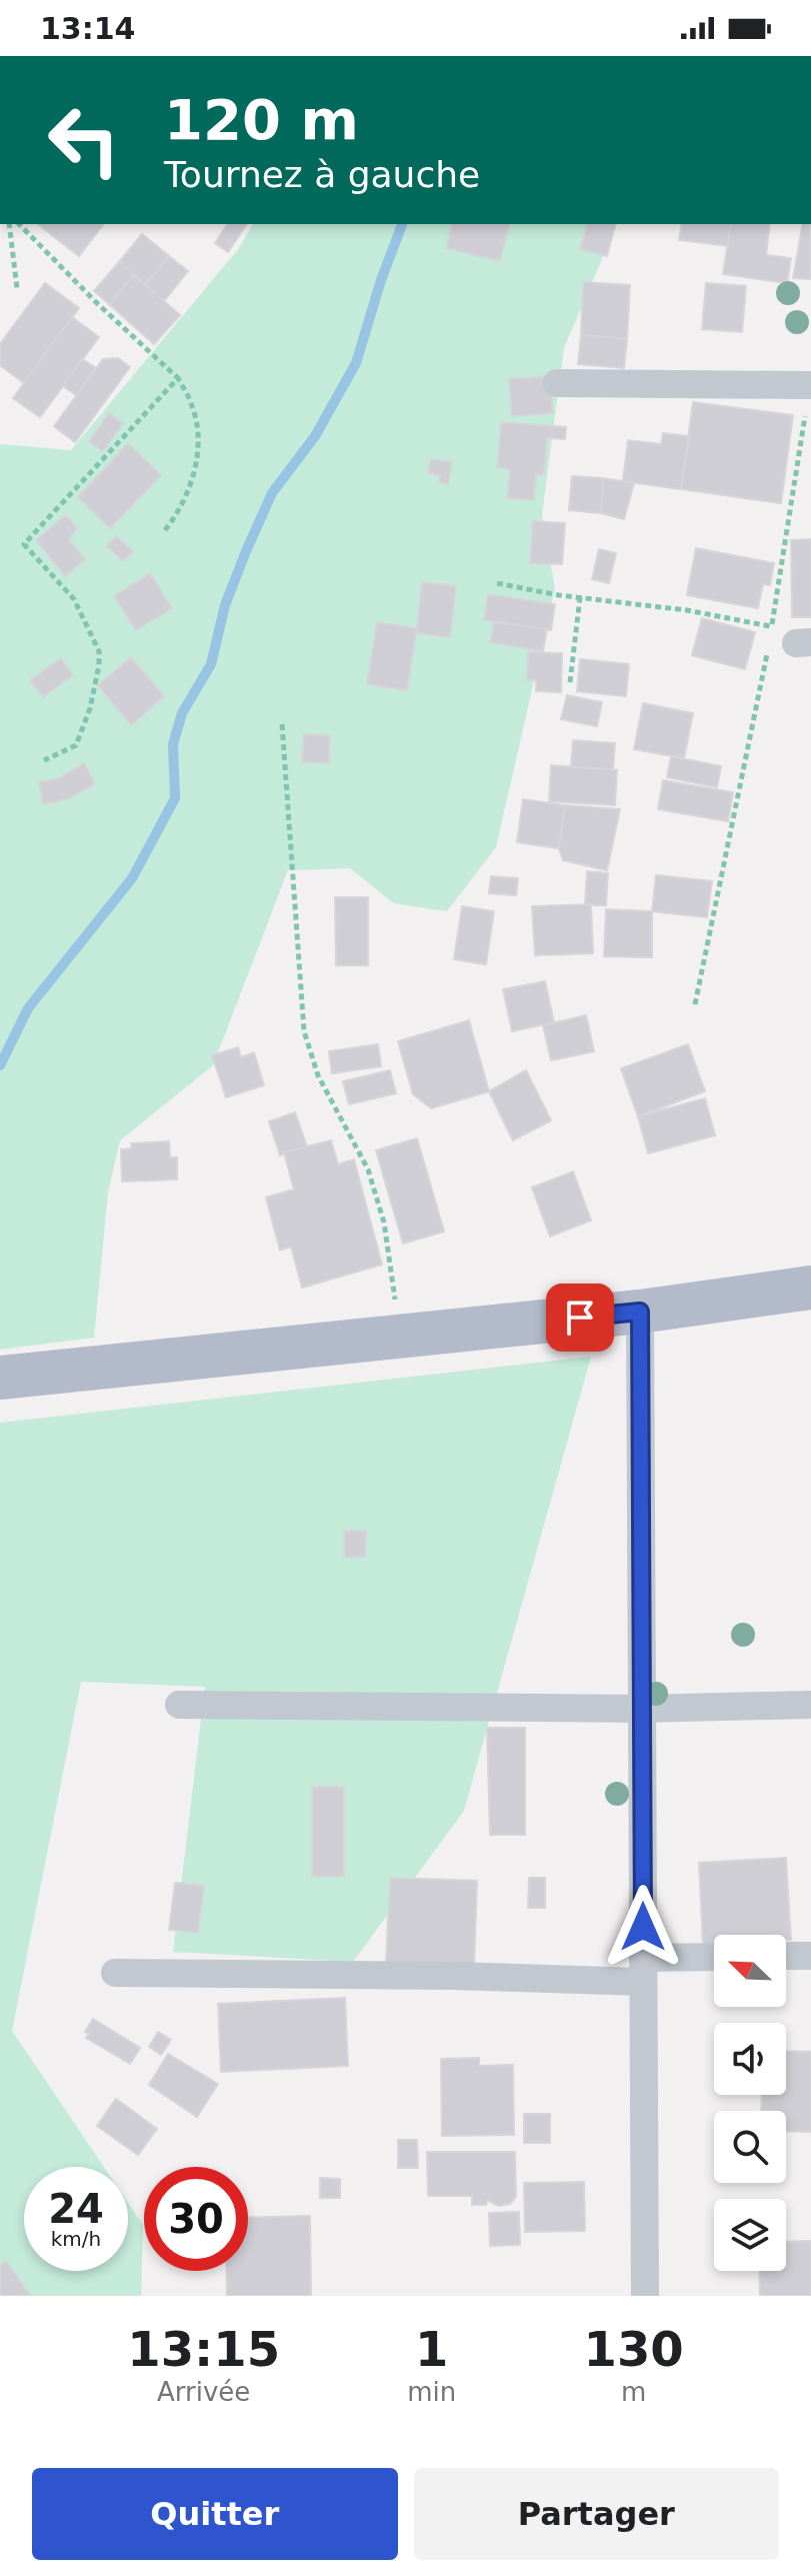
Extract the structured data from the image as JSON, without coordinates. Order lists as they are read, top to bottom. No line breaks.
{"north":"top left","page":{"status":"13:14","turn":["120 m","Tournez à gauche"],"speed":"24 km/h","limit":"30","eta":["13:15","Arrivée","1","min","130","m"],"buttons":["Quitter","Partager"]}}
